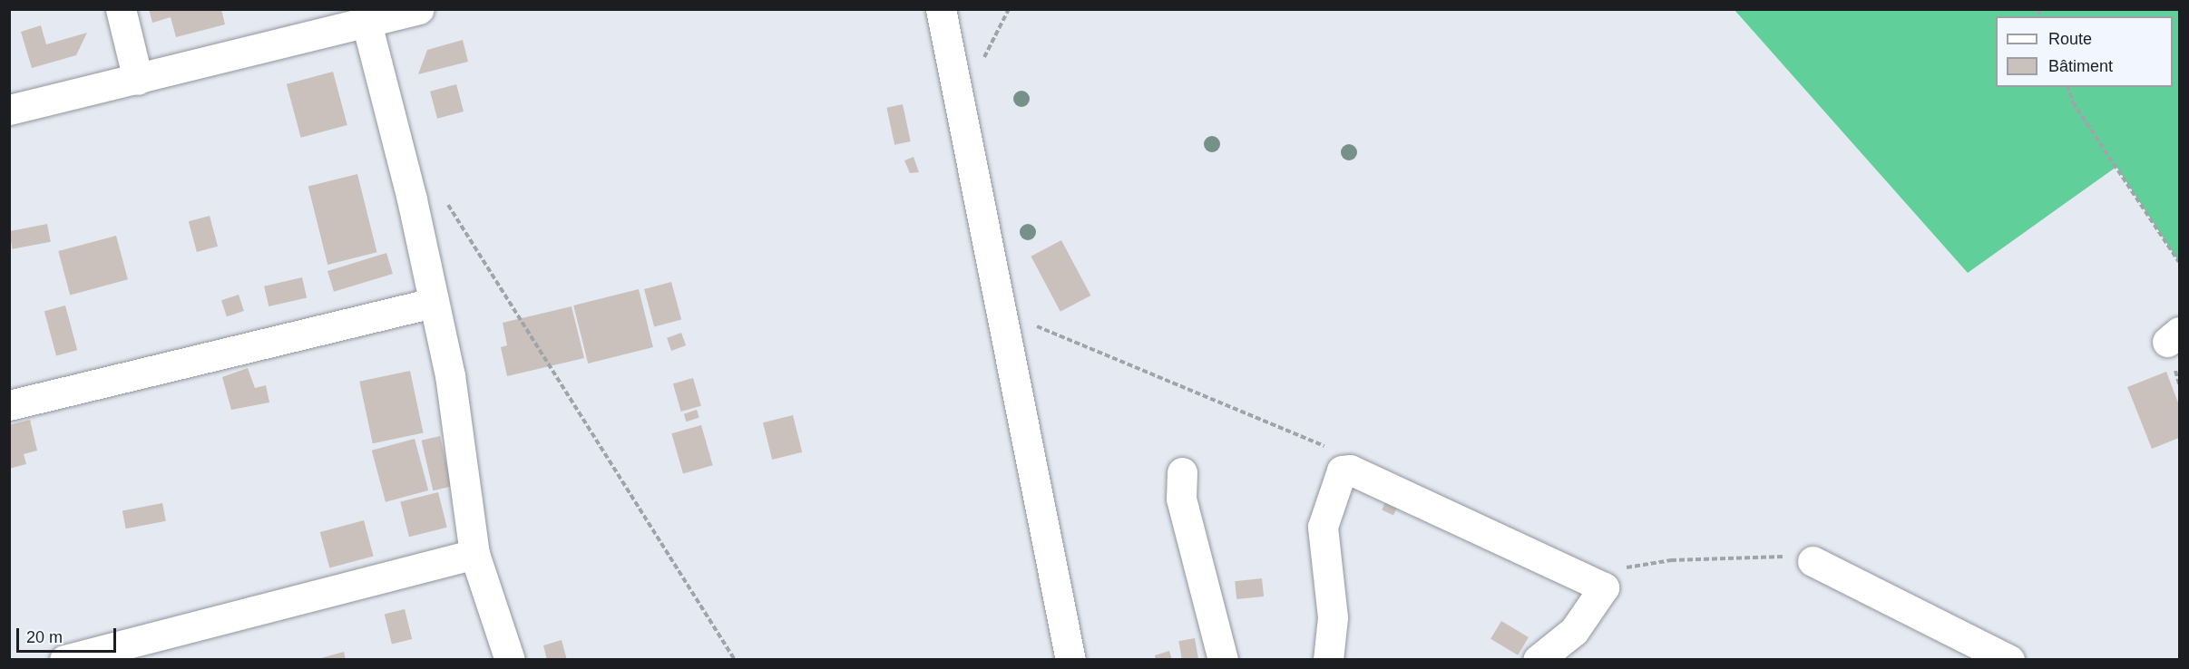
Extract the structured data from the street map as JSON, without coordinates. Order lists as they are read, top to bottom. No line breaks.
{"legend":["Route","Bâtiment"],"scale_bar":"20 m"}
